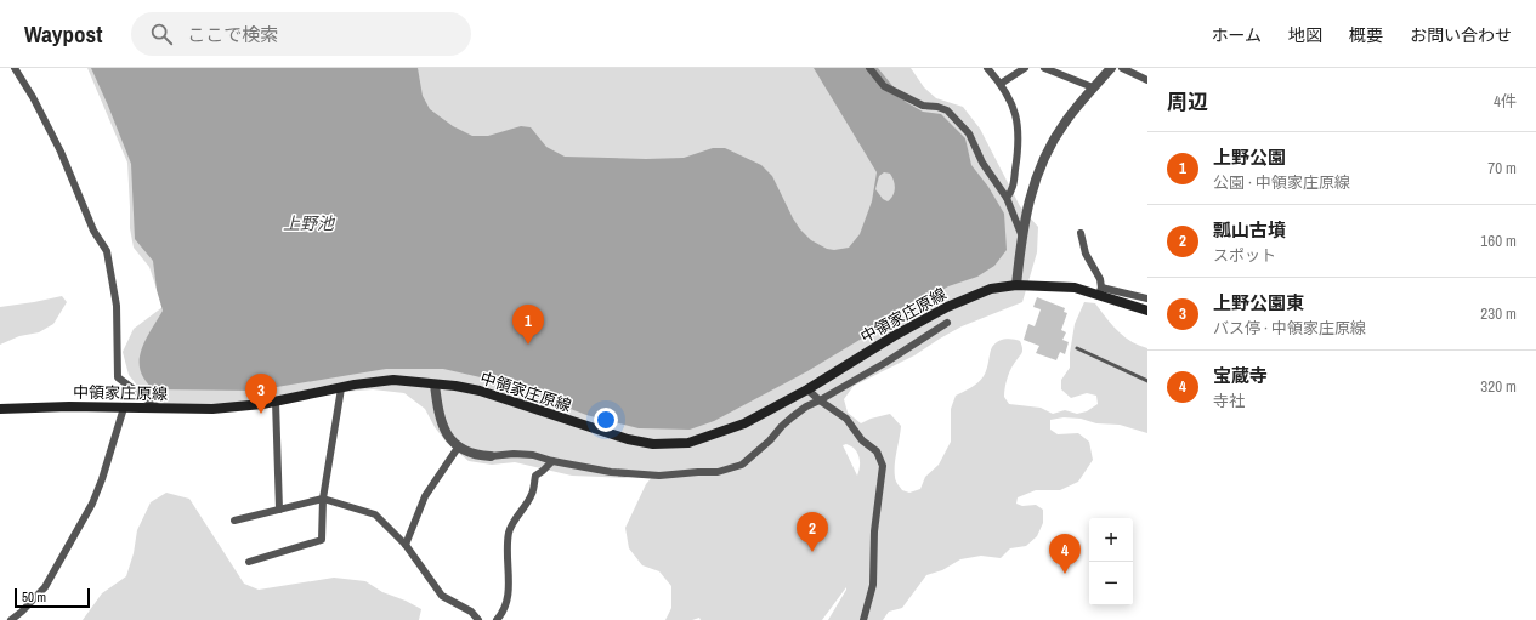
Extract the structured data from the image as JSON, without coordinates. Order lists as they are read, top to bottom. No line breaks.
{"streets":{"main road":["中領家庄原線"]},"water":["上野池"],"scale_bar":"50 m","page":{"header":"Waypost","search":"ここで検索","nav":["ホーム","地図","概要","お問い合わせ"],"heading":["周辺","4件"],"list":[{"mark":"1","name":"上野公園","note":"公園 · 中領家庄原線","value":"70 m"},{"mark":"2","name":"瓢山古墳","note":"スポット","value":"160 m"},{"mark":"3","name":"上野公園東","note":"バス停 · 中領家庄原線","value":"230 m"},{"mark":"4","name":"宝蔵寺","note":"寺社","value":"320 m"}],"pins":["1","3","2","4"],"map_buttons":["+","−"],"scale":"50 m"}}
